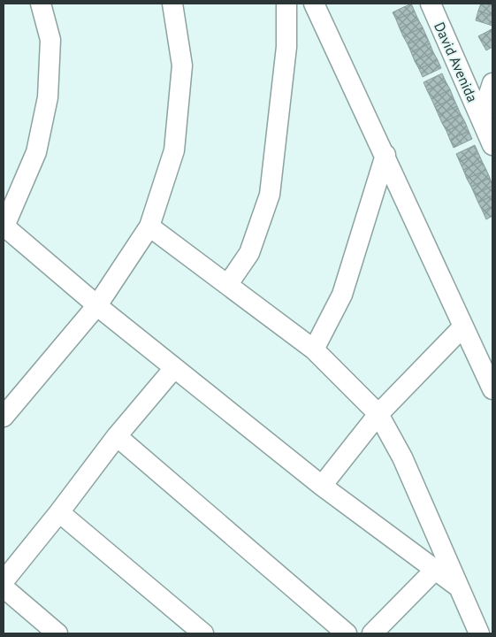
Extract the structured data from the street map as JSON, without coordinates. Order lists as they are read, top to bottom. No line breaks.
{"streets":{"street":["David Avenida"]}}
